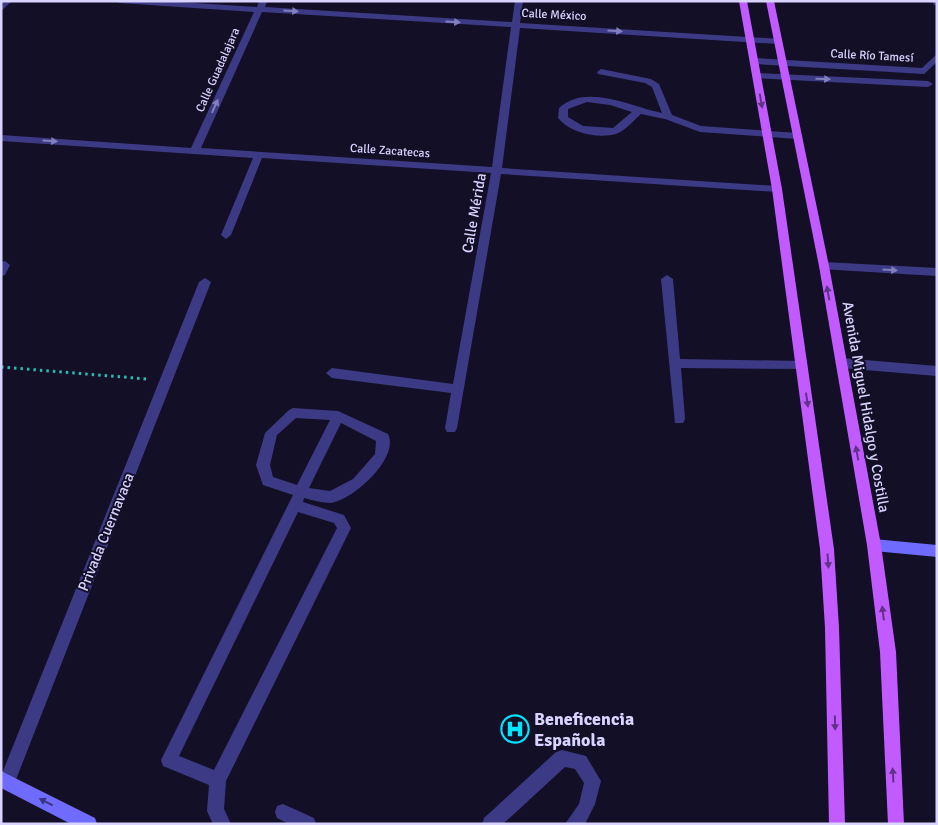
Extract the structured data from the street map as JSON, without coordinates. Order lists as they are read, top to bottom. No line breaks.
{"streets":{"main road":["Avenida Miguel Hidalgo y Costilla"],"street":["Calle México","Calle Río Tamesí","Calle Guadalajara","Calle Zacatecas","Calle Mérida","Privada Cuernavaca"]},"crossings":[["Calle México","Calle Guadalajara"],["Calle México","Calle Mérida"],["Calle México","Avenida Miguel Hidalgo y Costilla"],["Calle Río Tamesí","Avenida Miguel Hidalgo y Costilla"],["Calle Guadalajara","Calle Zacatecas"],["Calle Zacatecas","Calle Mérida"]],"one_way":["Calle México","Calle Guadalajara"],"places":{"hospital":["Beneficencia Española"]}}
